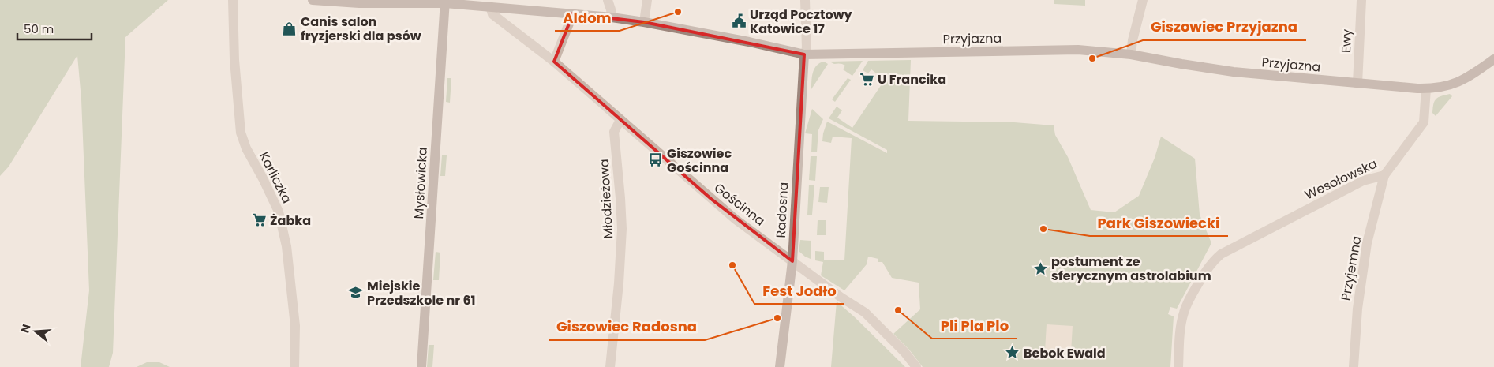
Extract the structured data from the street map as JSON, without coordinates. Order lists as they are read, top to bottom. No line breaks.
{"streets":{"street":["Przyjazna","Ewy","Karliczka","Wesołowska","Mysłowicka","Młodzieżowa","Gościnna","Radosna","Przyjemna"]},"crossings":[["Przyjazna","Ewy"],["Przyjazna","Wesołowska"],["Przyjazna","Mysłowicka"],["Przyjazna","Radosna"],["Wesołowska","Przyjemna"],["Młodzieżowa","Gościnna"],["Gościnna","Radosna"]],"places":{"other":["Aldom","Giszowiec Przyjazna","Park Giszowiecki","Fest Jodło","Pli Pla Plo","Giszowiec Radosna"],"public building":["Urząd Pocztowy Katowice 17"],"shop":["Canis salon fryzjerski dla psów"],"supermarket":["U Francika","Żabka"],"bus stop":["Giszowiec Gościnna"],"place":["postument ze sferycznym astrolabium","Bebok Ewald"],"school or university":["Miejskie Przedszkole nr 61"]},"scale_bar":"50 m","north":"left"}
